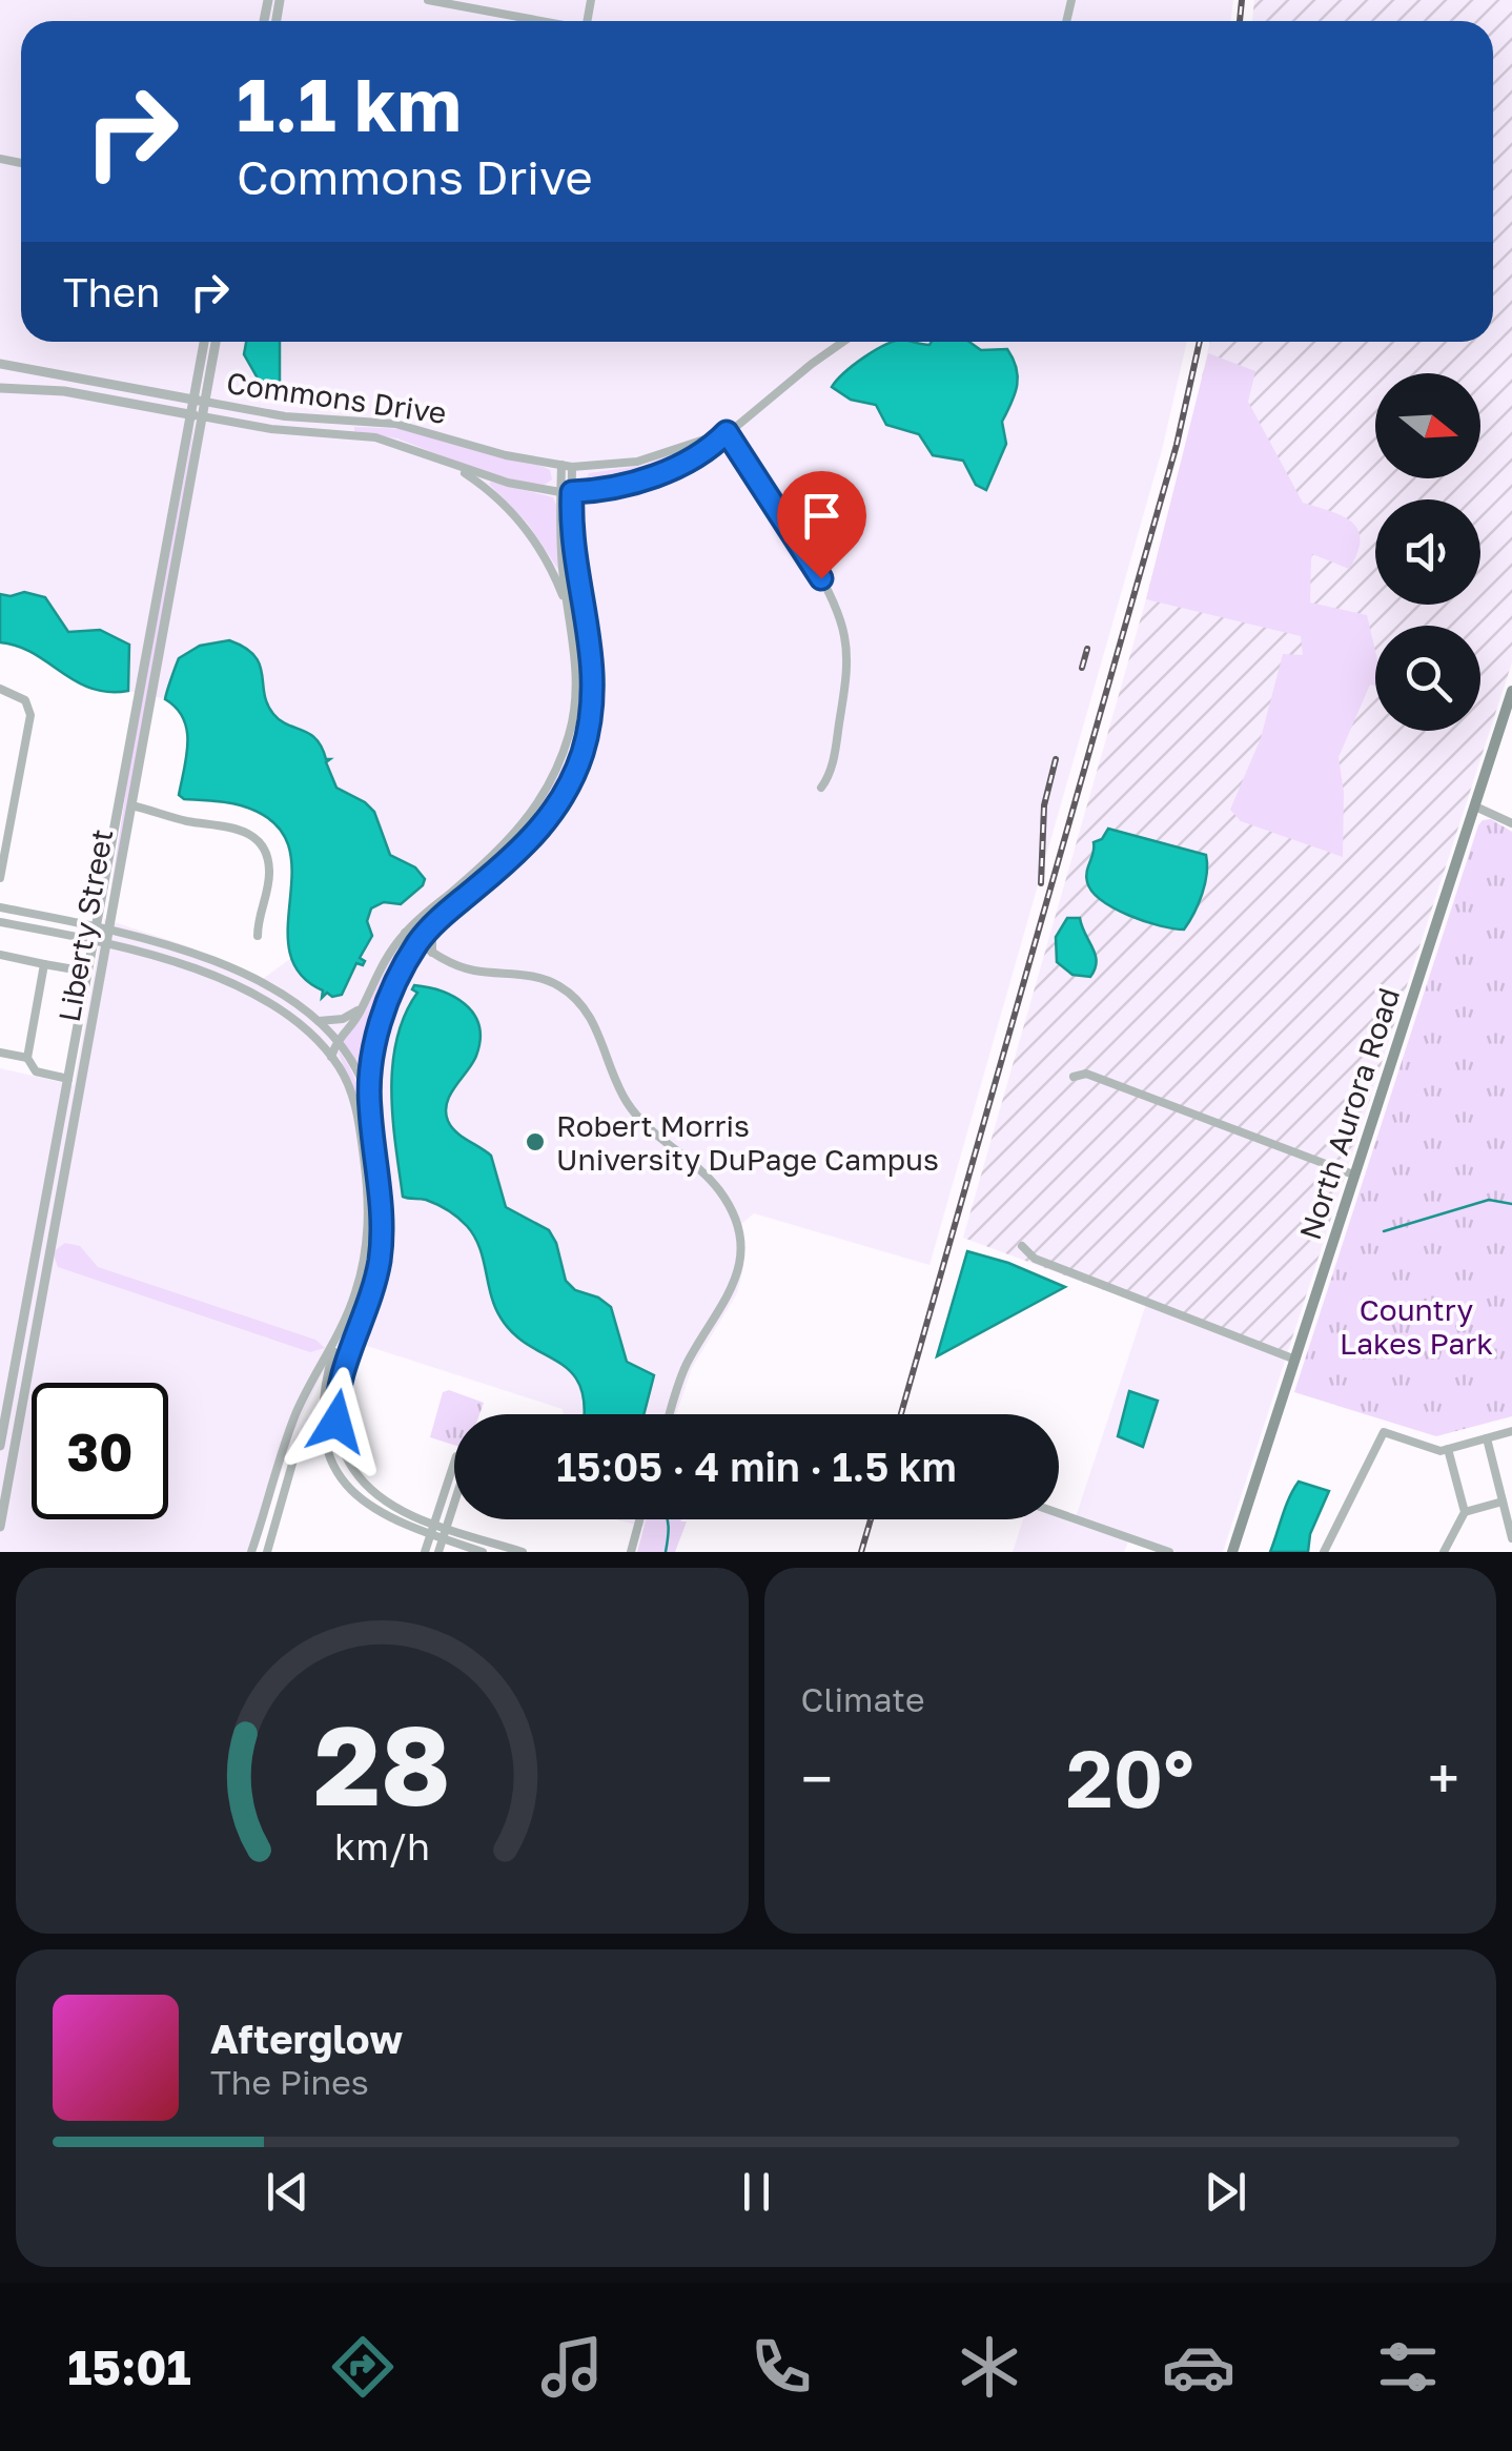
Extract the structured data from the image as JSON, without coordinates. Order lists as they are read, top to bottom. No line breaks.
{"streets":{"main road":["North Aurora Road"],"street":["Commons Drive","Liberty Street"]},"crossings":[["Commons Drive","Liberty Street"]],"parks":["Country Lakes Park"],"places":["Robert Morris University DuPage Campus"],"north":"right","page":{"turn":["1.1 km","Commons Drive"],"then":"Then","limit":"30","trip":"15:05 · 4 min · 1.5 km","tile":"Climate","heat":["−","20°","+"],"song":["Afterglow","The Pines"],"tabs":"15:01","gauge":["28","km/h"]}}
